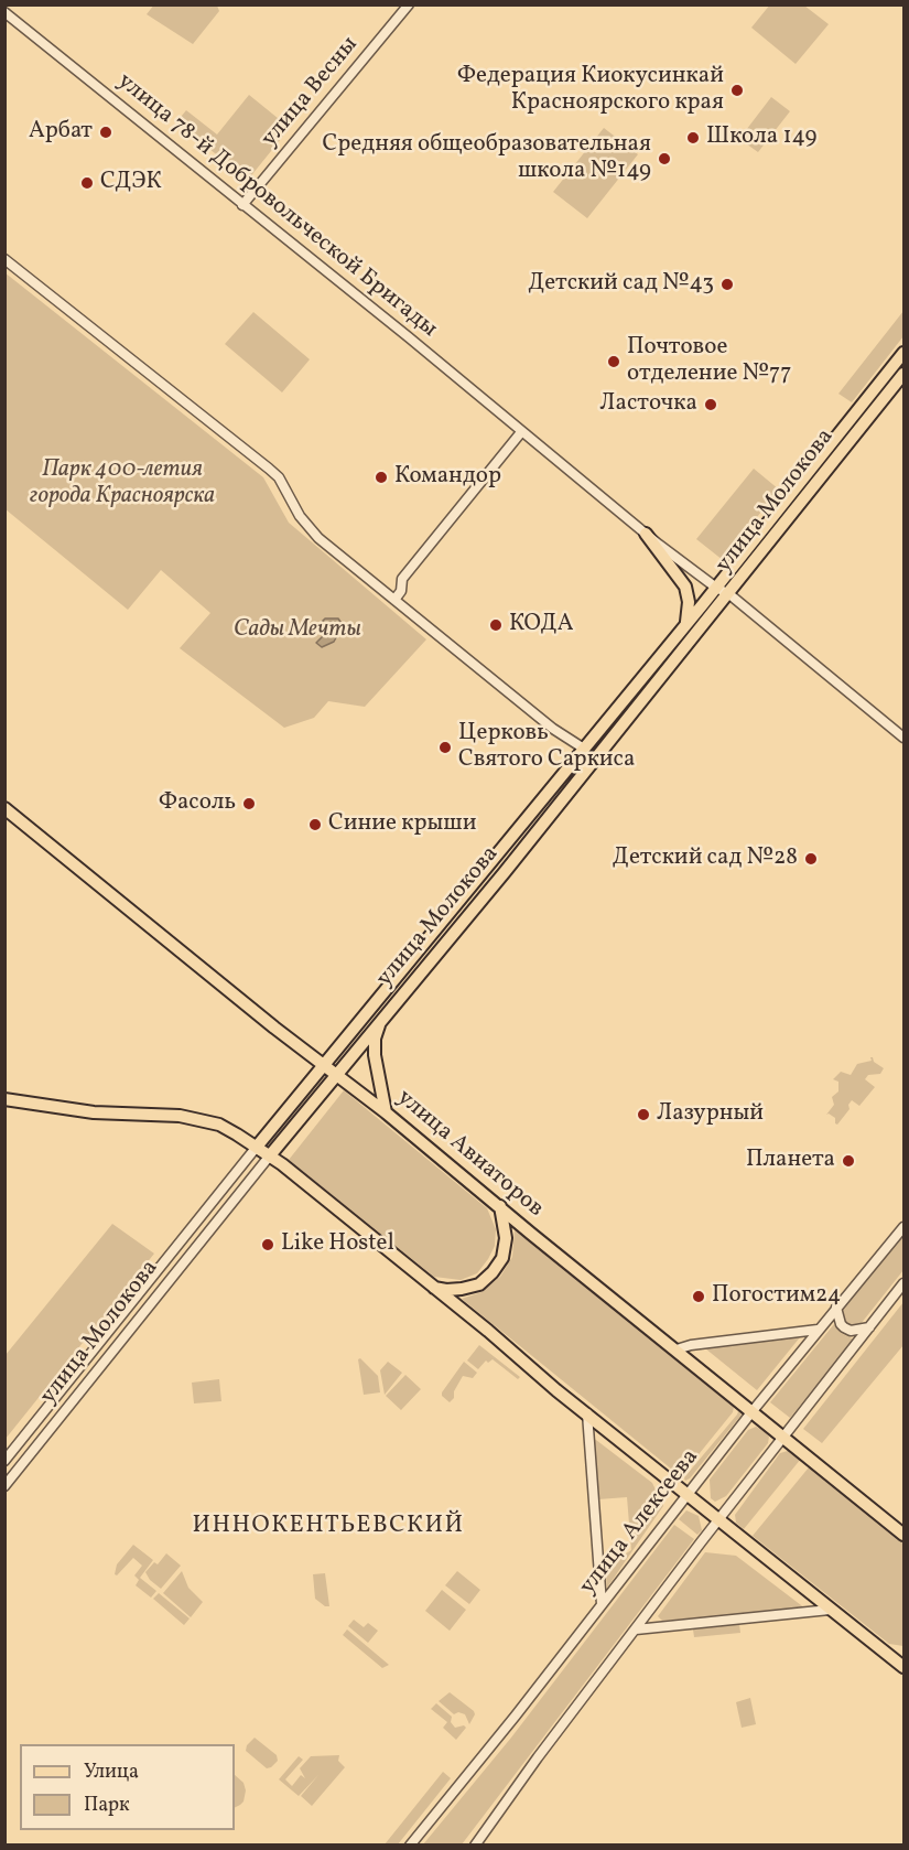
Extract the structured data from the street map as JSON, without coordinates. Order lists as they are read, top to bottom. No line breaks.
{"streets":{"main road":["улица Молокова","улица Авиаторов"],"street":["улица Весны","улица 78-й Добровольческой Бригады","улица Алексеева"]},"crossings":[["улица Весны","улица 78-й Добровольческой Бригады"],["улица 78-й Добровольческой Бригады","улица Молокова"],["улица Молокова","улица Авиаторов"],["улица Авиаторов","улица Алексеева"]],"districts":["ИННОКЕНТЬЕВСКИЙ"],"parks":["Парк 400-летия города Красноярска","Сады Мечты"],"places":["Федерация Киокусинкай Красноярского края","Арбат","Школа 149","Средняя общеобразовательная школа №149","СДЭК","Детский сад №43","Почтовое отделение №77","Ласточка","Командор","КОДА","Церковь Святого Саркиса","Фасоль","Синие крыши","Детский сад №28","Лазурный","Планета","Like Hostel","Погостим24"],"legend":["Улица","Парк"]}
